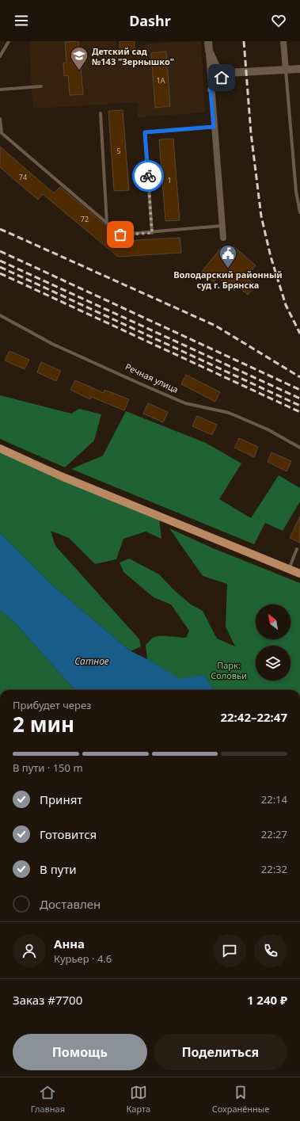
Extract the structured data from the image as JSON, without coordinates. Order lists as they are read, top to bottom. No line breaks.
{"streets":{"lane":["Речная улица"]},"water":["Сатное"],"parks":["Парк: Соловьи"],"places":{"school or university":["Детский сад №143 \"Зернышко\""],"public building":["Володарский районный суд г. Брянска"]},"house_numbers":["1А","5","74","1","72"],"north":"top left","page":{"header":"Dashr","heading":["2 мин","Прибудет через","22:42–22:47"],"panel":["Анна","Курьер · 4.6","Заказ #7700","1 240 ₽"],"bar":"В пути · 150 m","list":[["Принят","22:14"],["Готовится","22:27"],["В пути","22:32"],"Доставлен"],"buttons":["Помощь","Поделиться"],"tabs":["Главная","Карта","Сохранённые"]}}
